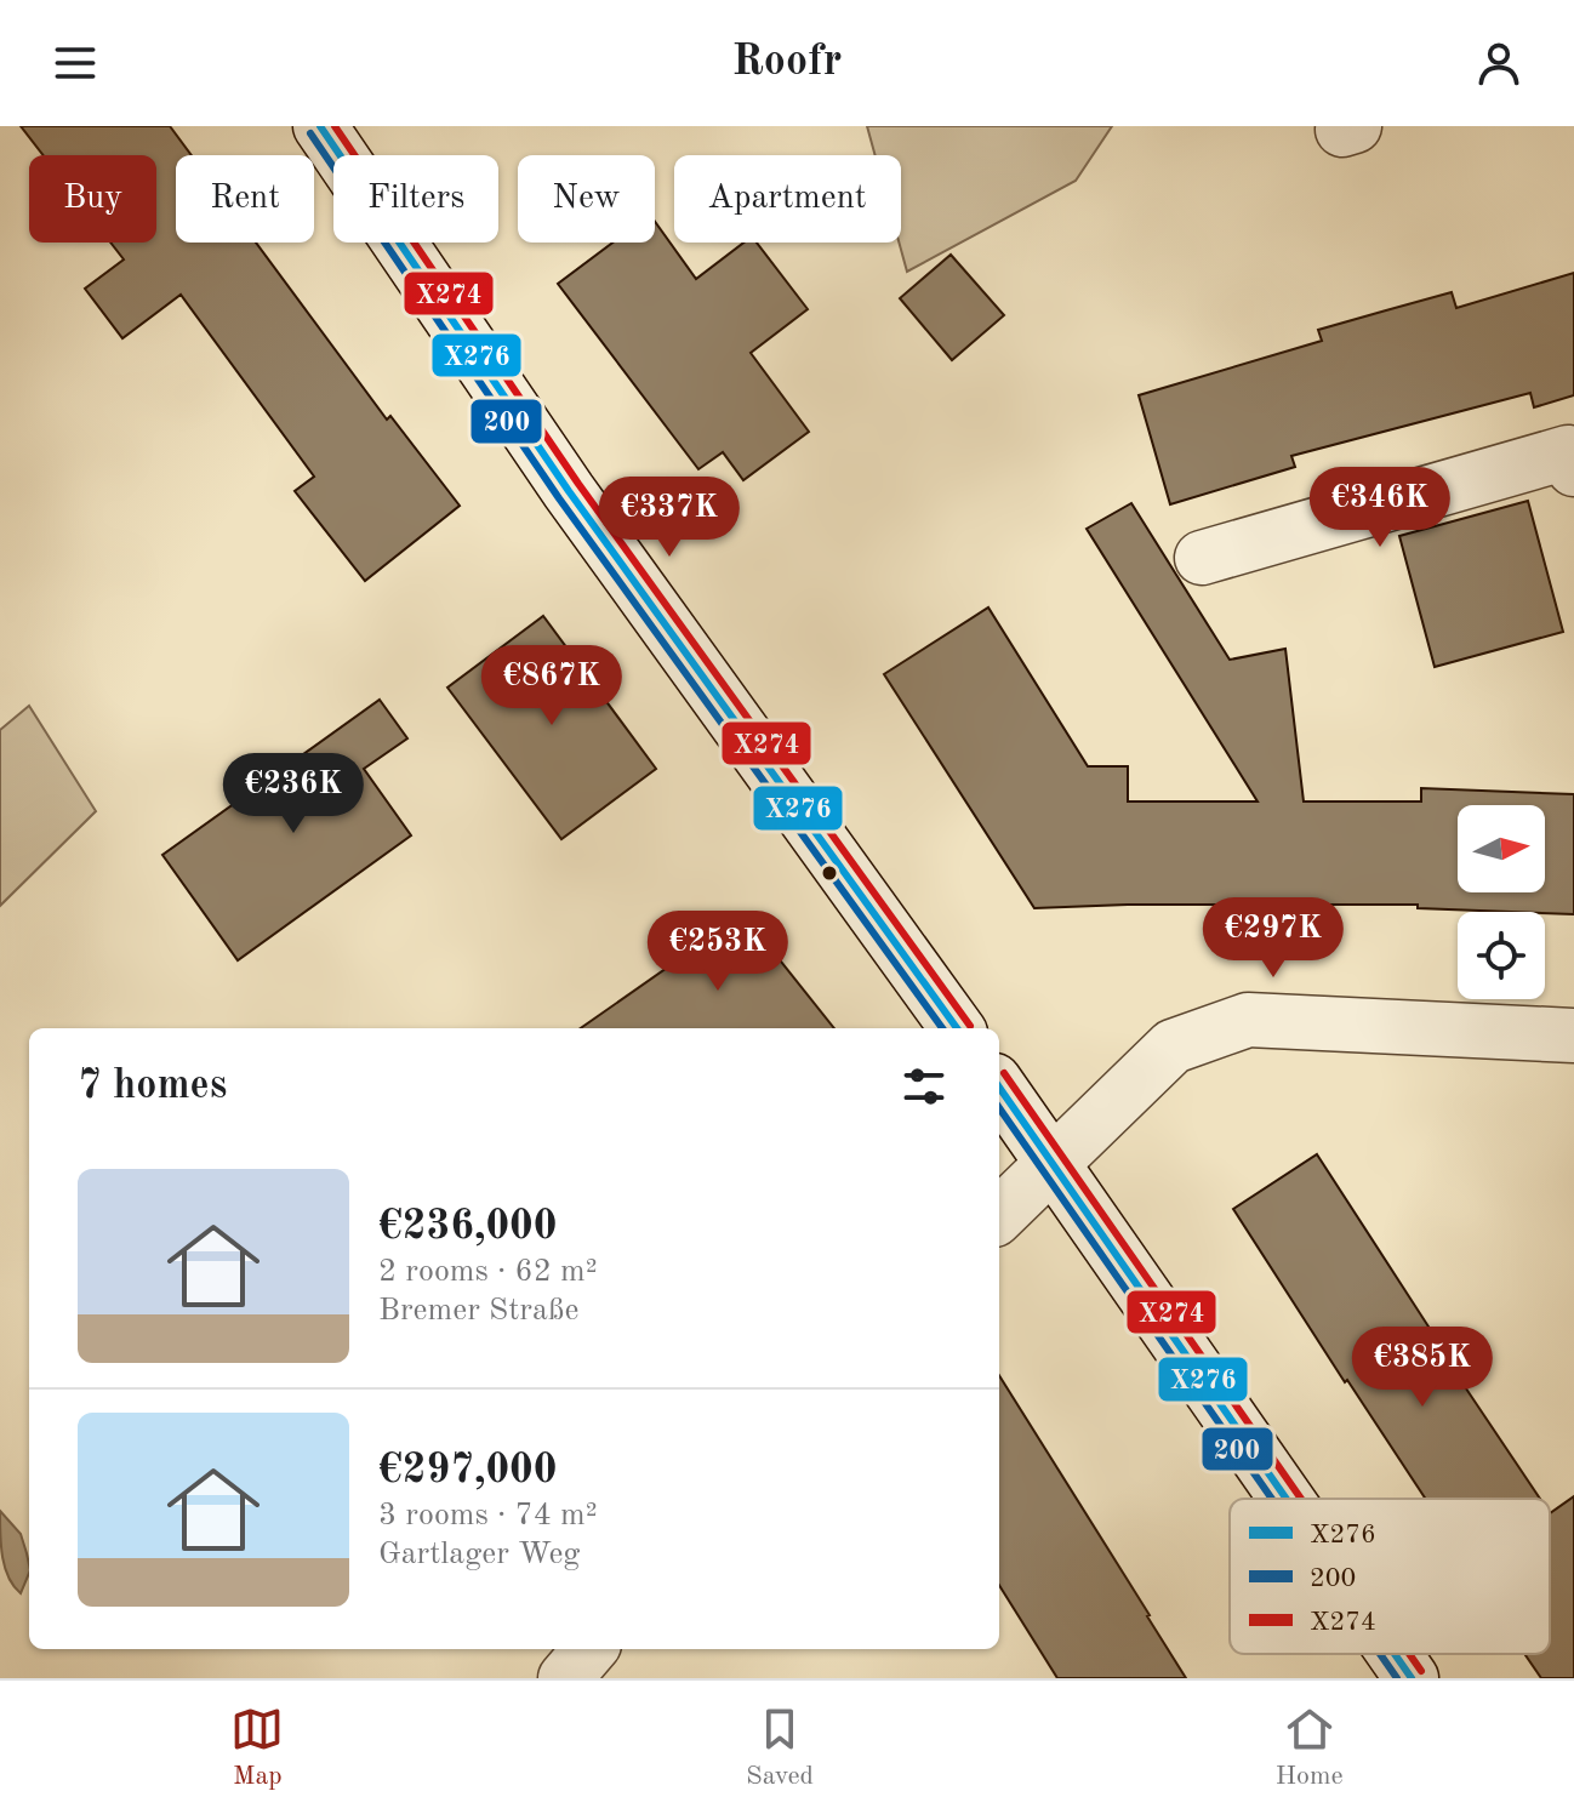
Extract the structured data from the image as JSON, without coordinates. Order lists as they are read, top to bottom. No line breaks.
{"lines":["transit line X276","transit line X274","transit line 200"],"legend":["X276","200","X274"],"north":"right","page":{"header":"Roofr","chip":["Buy","Rent","Filters","New","Apartment"],"price":["€346K","€337K","€867K","€236K","€297K","€253K","€385K"],"heading":"7 homes","list":[{"name":"€236,000","note":"2 rooms · 62 m² · Bremer Straße"},{"name":"€297,000","note":"3 rooms · 74 m² · Gartlager Weg"}],"tabs":["Map","Saved","Home"]}}
